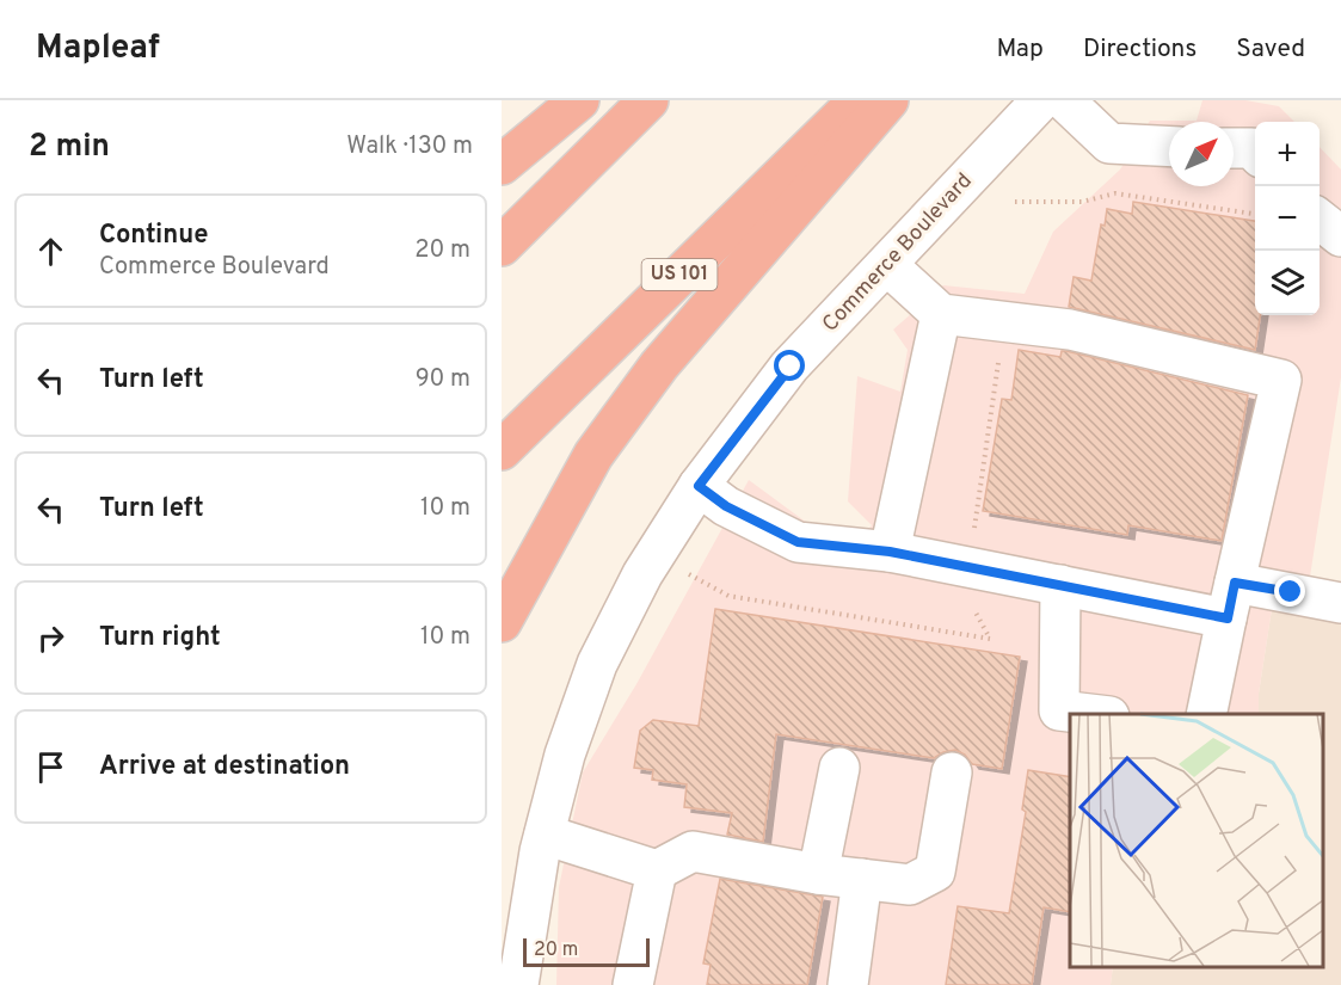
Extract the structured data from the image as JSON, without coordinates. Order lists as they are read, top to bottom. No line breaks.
{"streets":{"highway":["US 101"],"street":["Commerce Boulevard"]},"scale_bar":"20 m","north":"top right","page":{"header":"Mapleaf","nav":["Map","Directions","Saved"],"heading":["2 min","Walk · 130 m"],"map_buttons":["+","−"],"list":[["Continue","Commerce Boulevard","20 m"],["Turn left","90 m"],["Turn left","10 m"],["Turn right","10 m"],"Arrive at destination"],"scale":"20 m"}}
